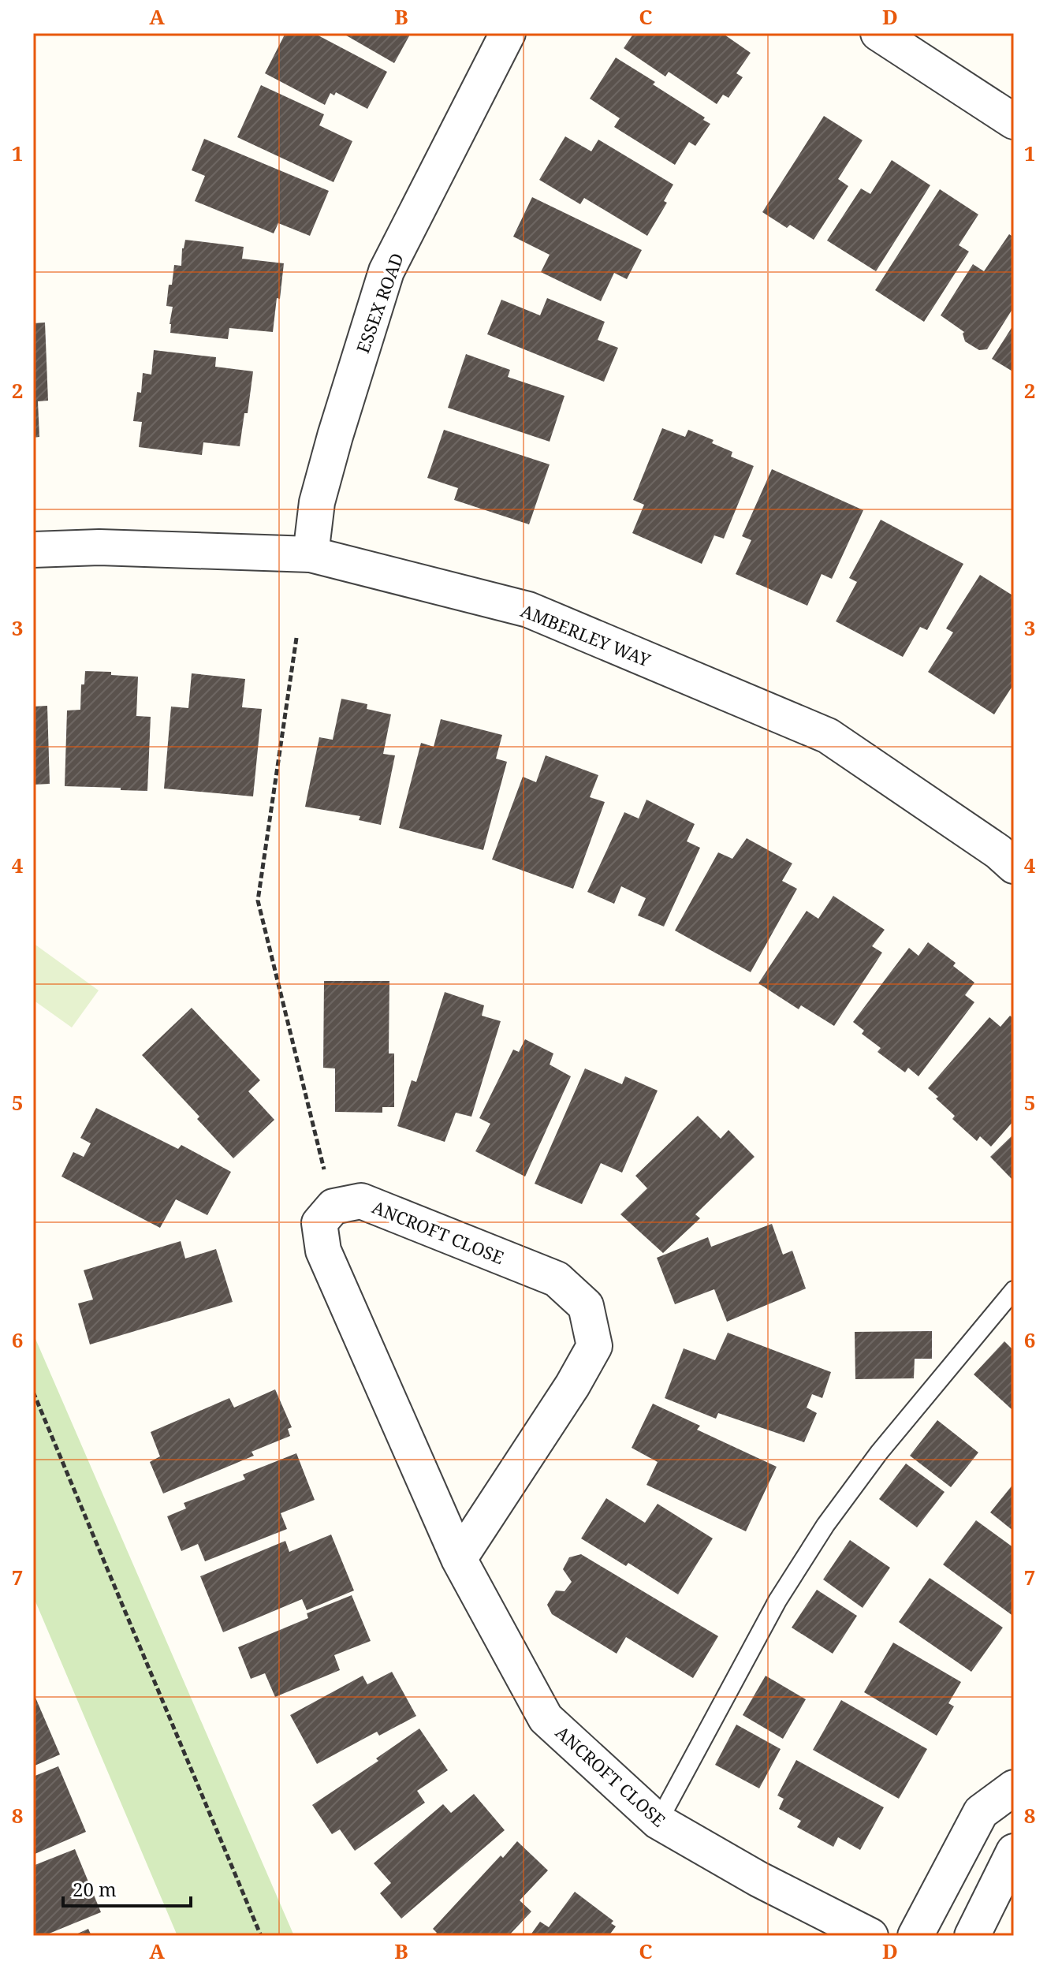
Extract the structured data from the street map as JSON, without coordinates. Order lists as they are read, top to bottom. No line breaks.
{"streets":{"street":["ESSEX ROAD","AMBERLEY WAY","ANCROFT CLOSE"]},"crossings":[["ESSEX ROAD","AMBERLEY WAY"]],"scale_bar":"20 m","grid":{"columns":["A","B","C","D"],"rows":["1","2","3","4","5","6","7","8"]}}
